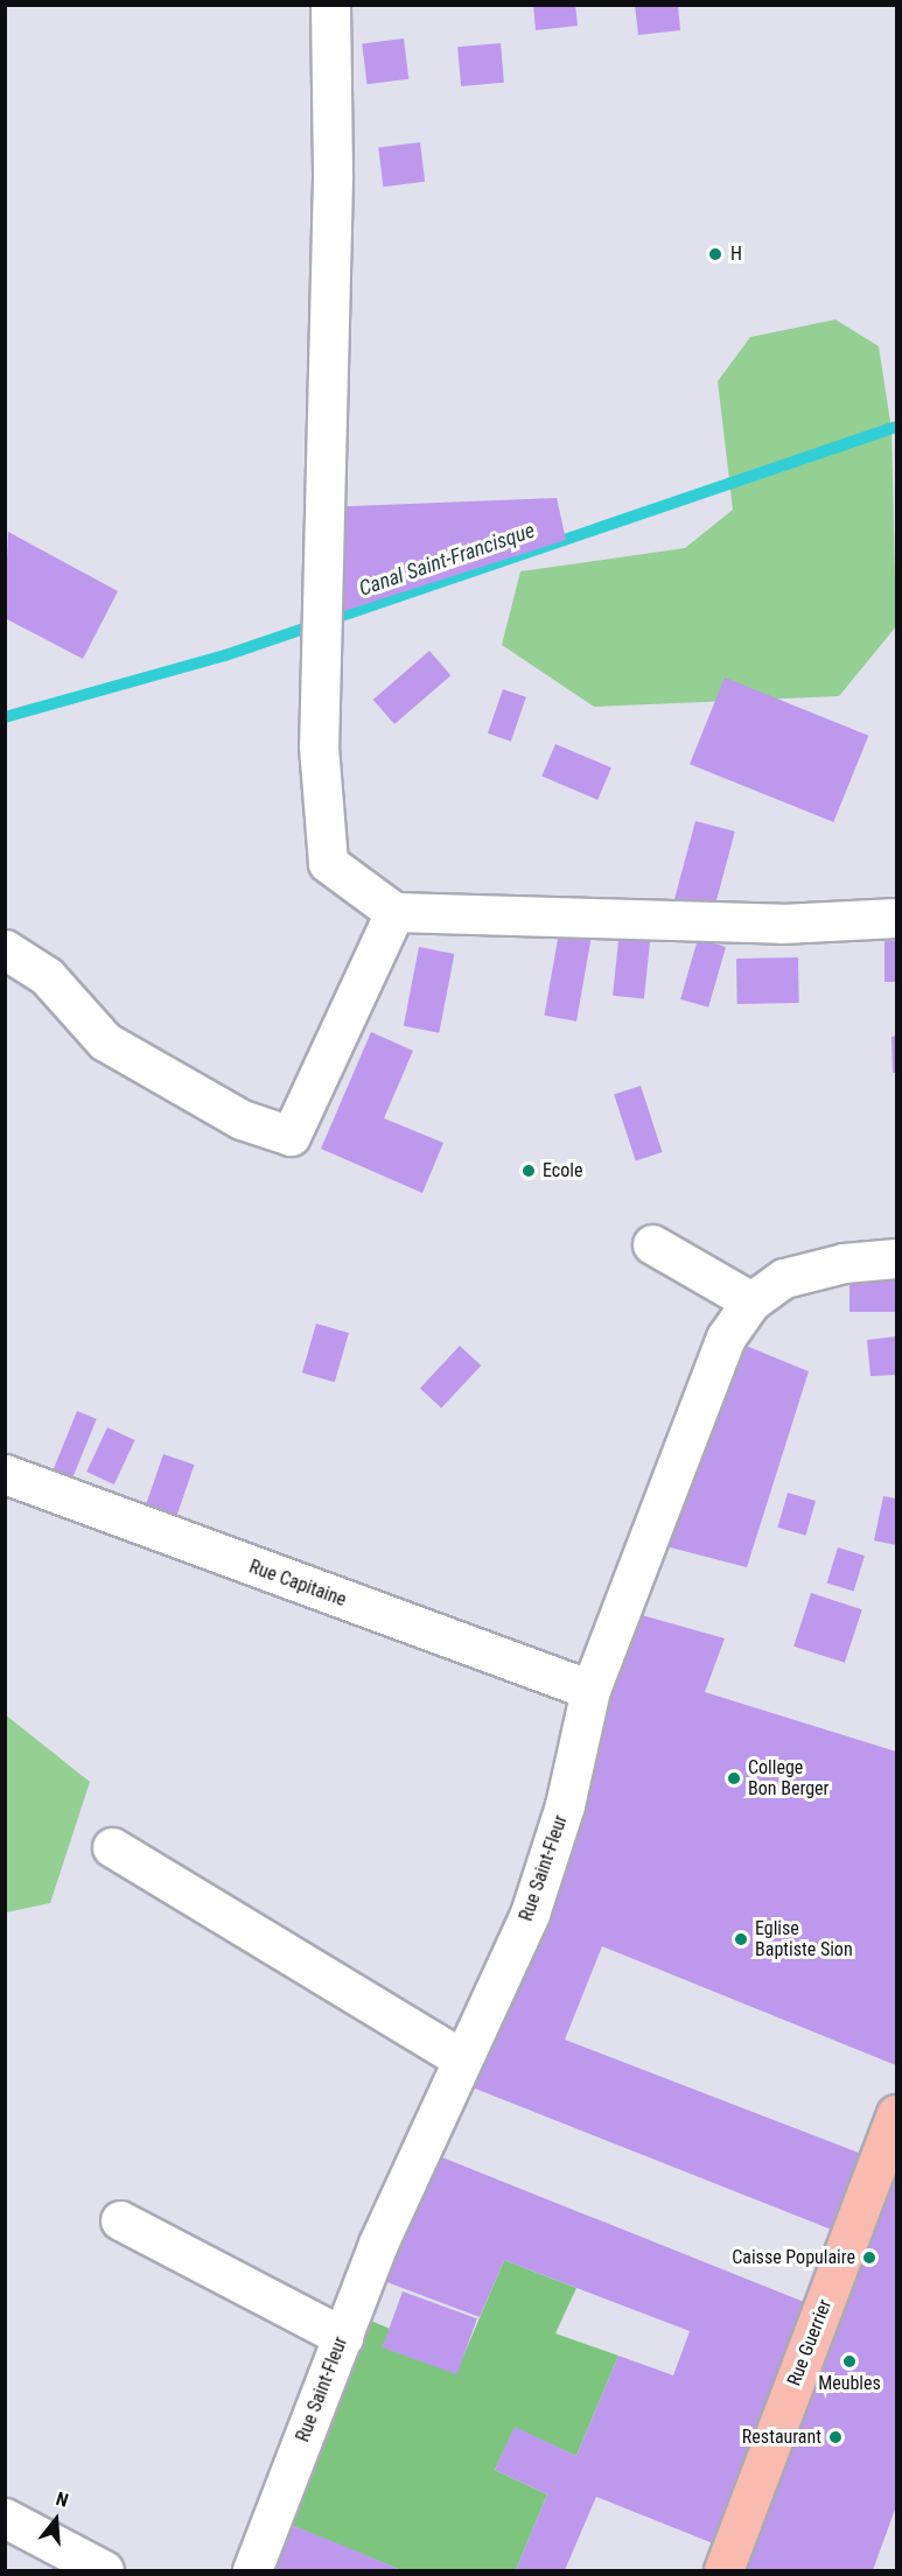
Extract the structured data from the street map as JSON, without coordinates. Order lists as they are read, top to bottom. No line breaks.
{"streets":{"main road":["Rue Guerrier"],"street":["Rue Capitaine","Rue Saint-Fleur"]},"crossings":[["Rue Capitaine","Rue Saint-Fleur"]],"water":["Canal Saint-Francisque"],"places":["H","Ecole","College Bon Berger","Eglise Baptiste Sion","Caisse Populaire","Meubles","Restaurant"],"north":"top"}
